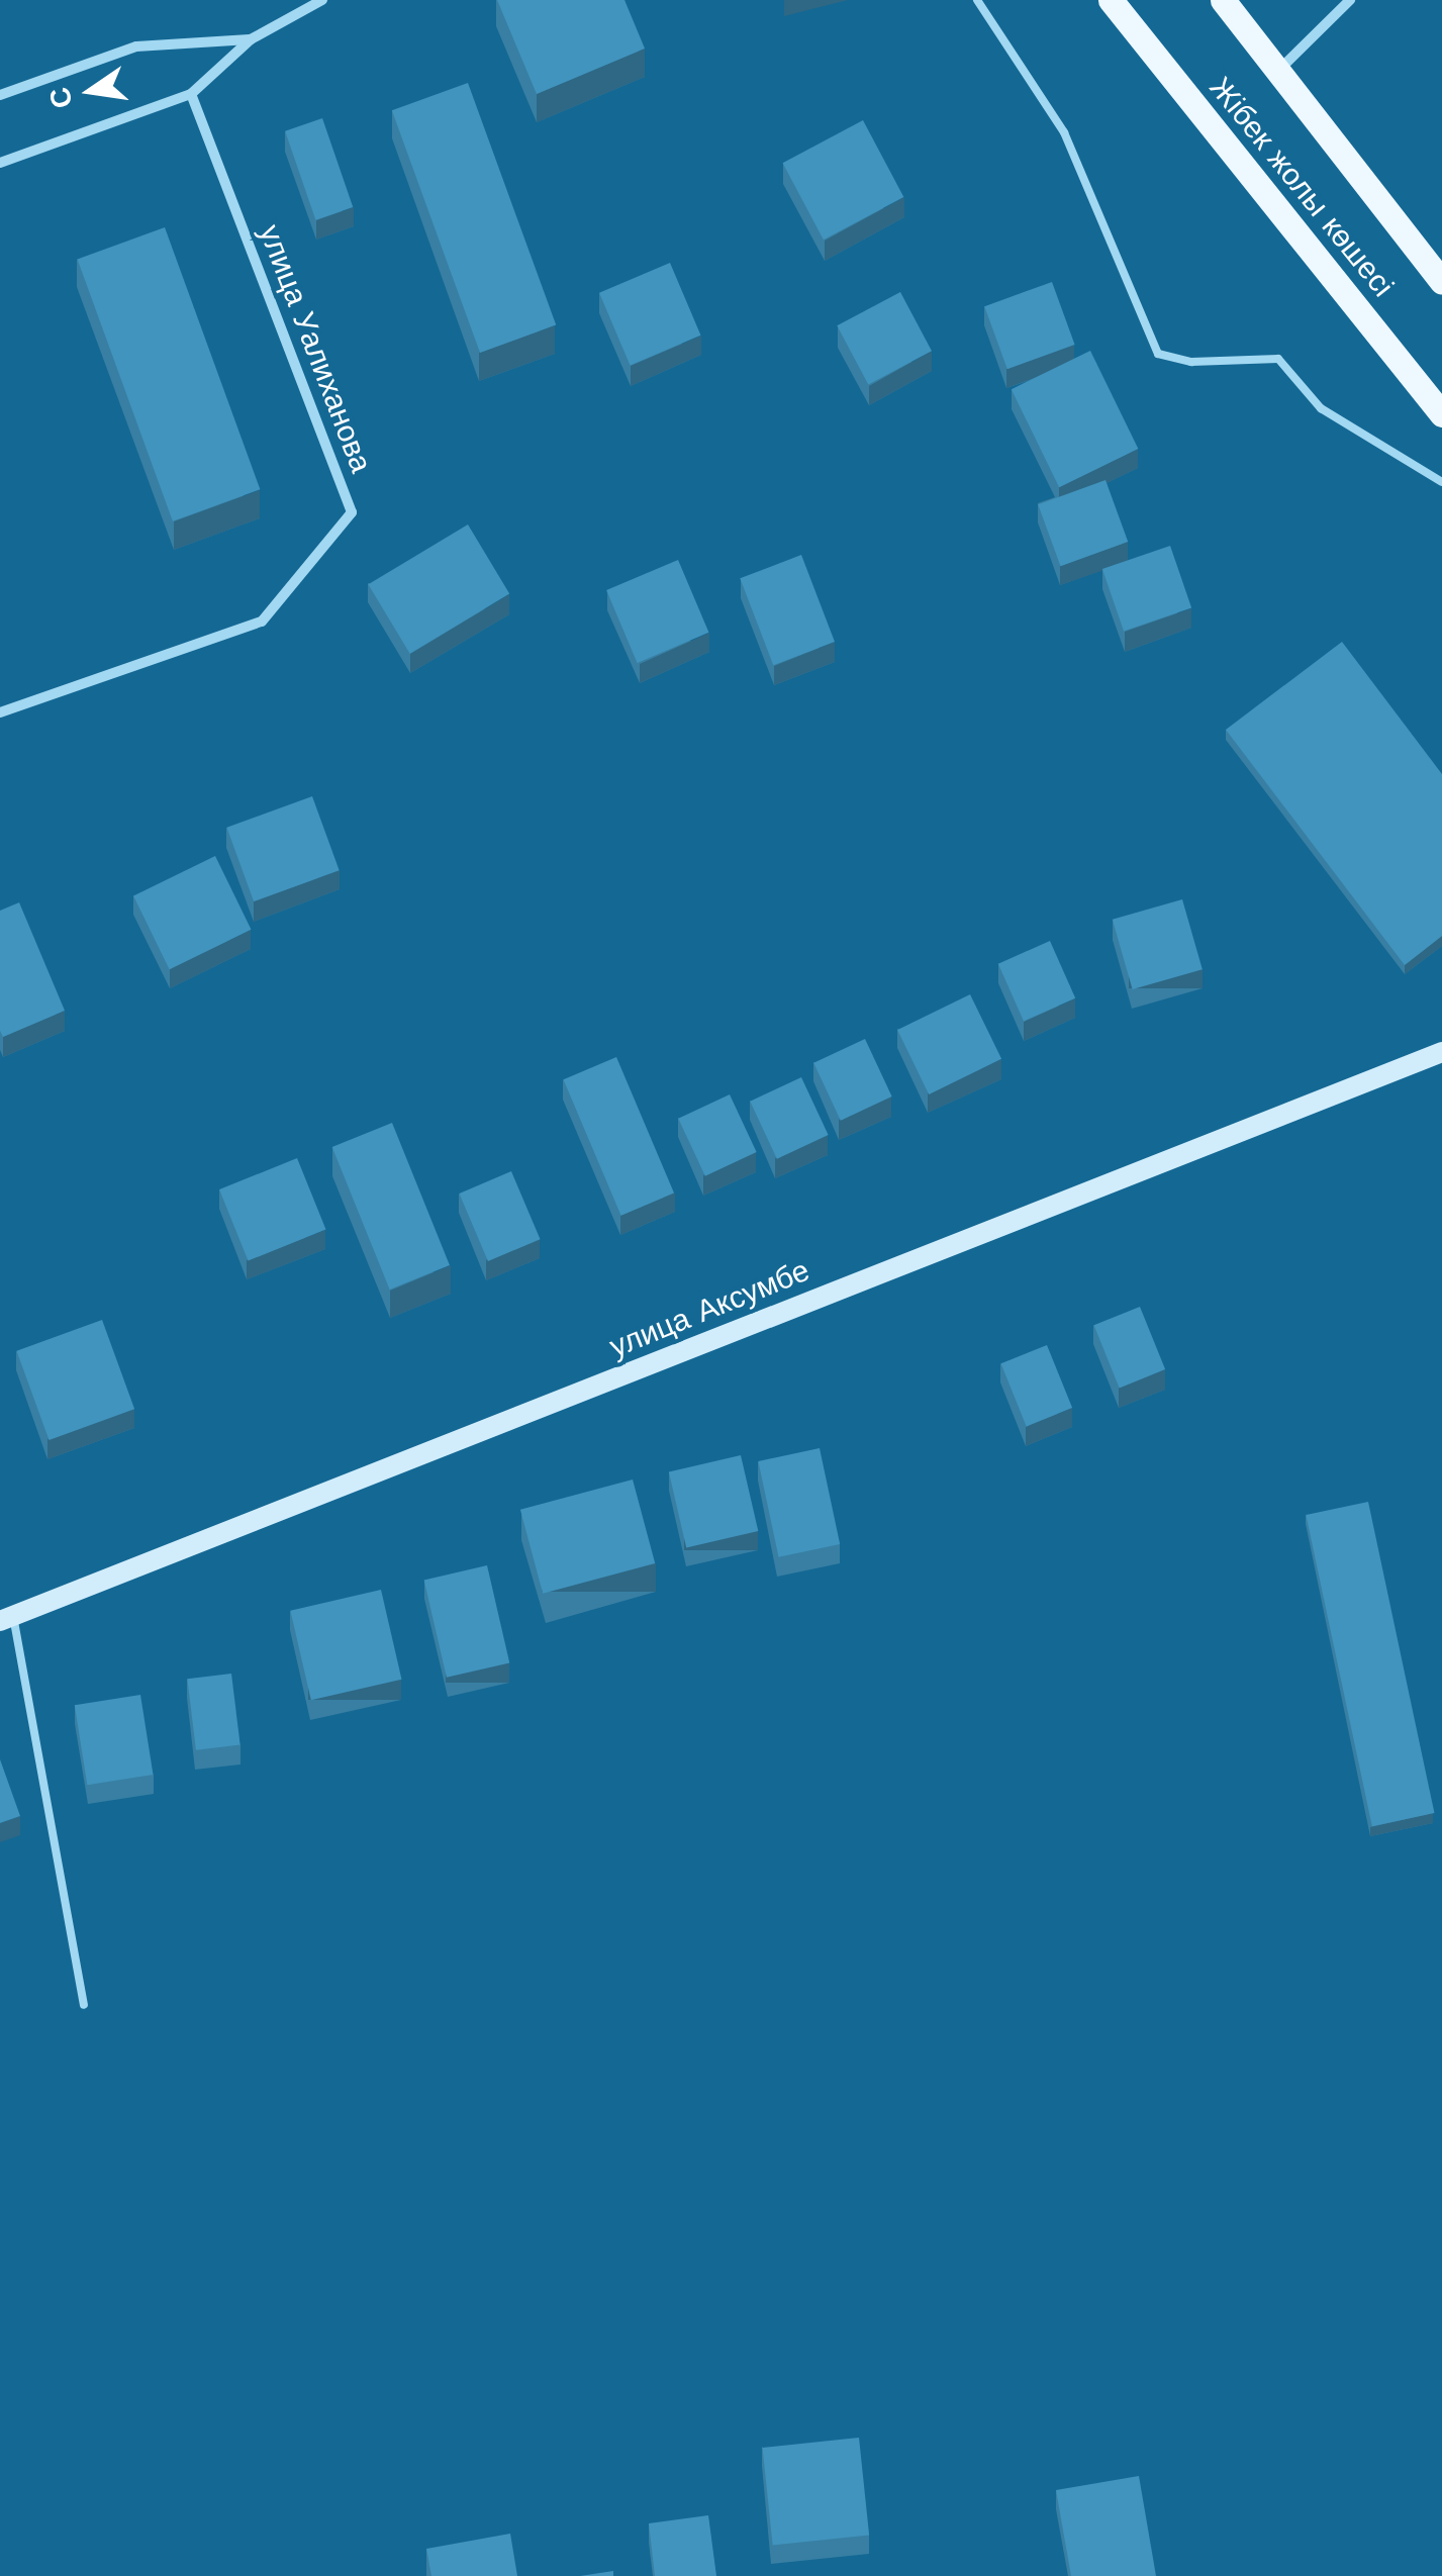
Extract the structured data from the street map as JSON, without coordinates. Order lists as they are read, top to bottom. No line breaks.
{"streets":{"main road":["Жібек жолы көшесі","улица Аксумбе"],"street":["улица Уалиханова"]},"north":"left"}
